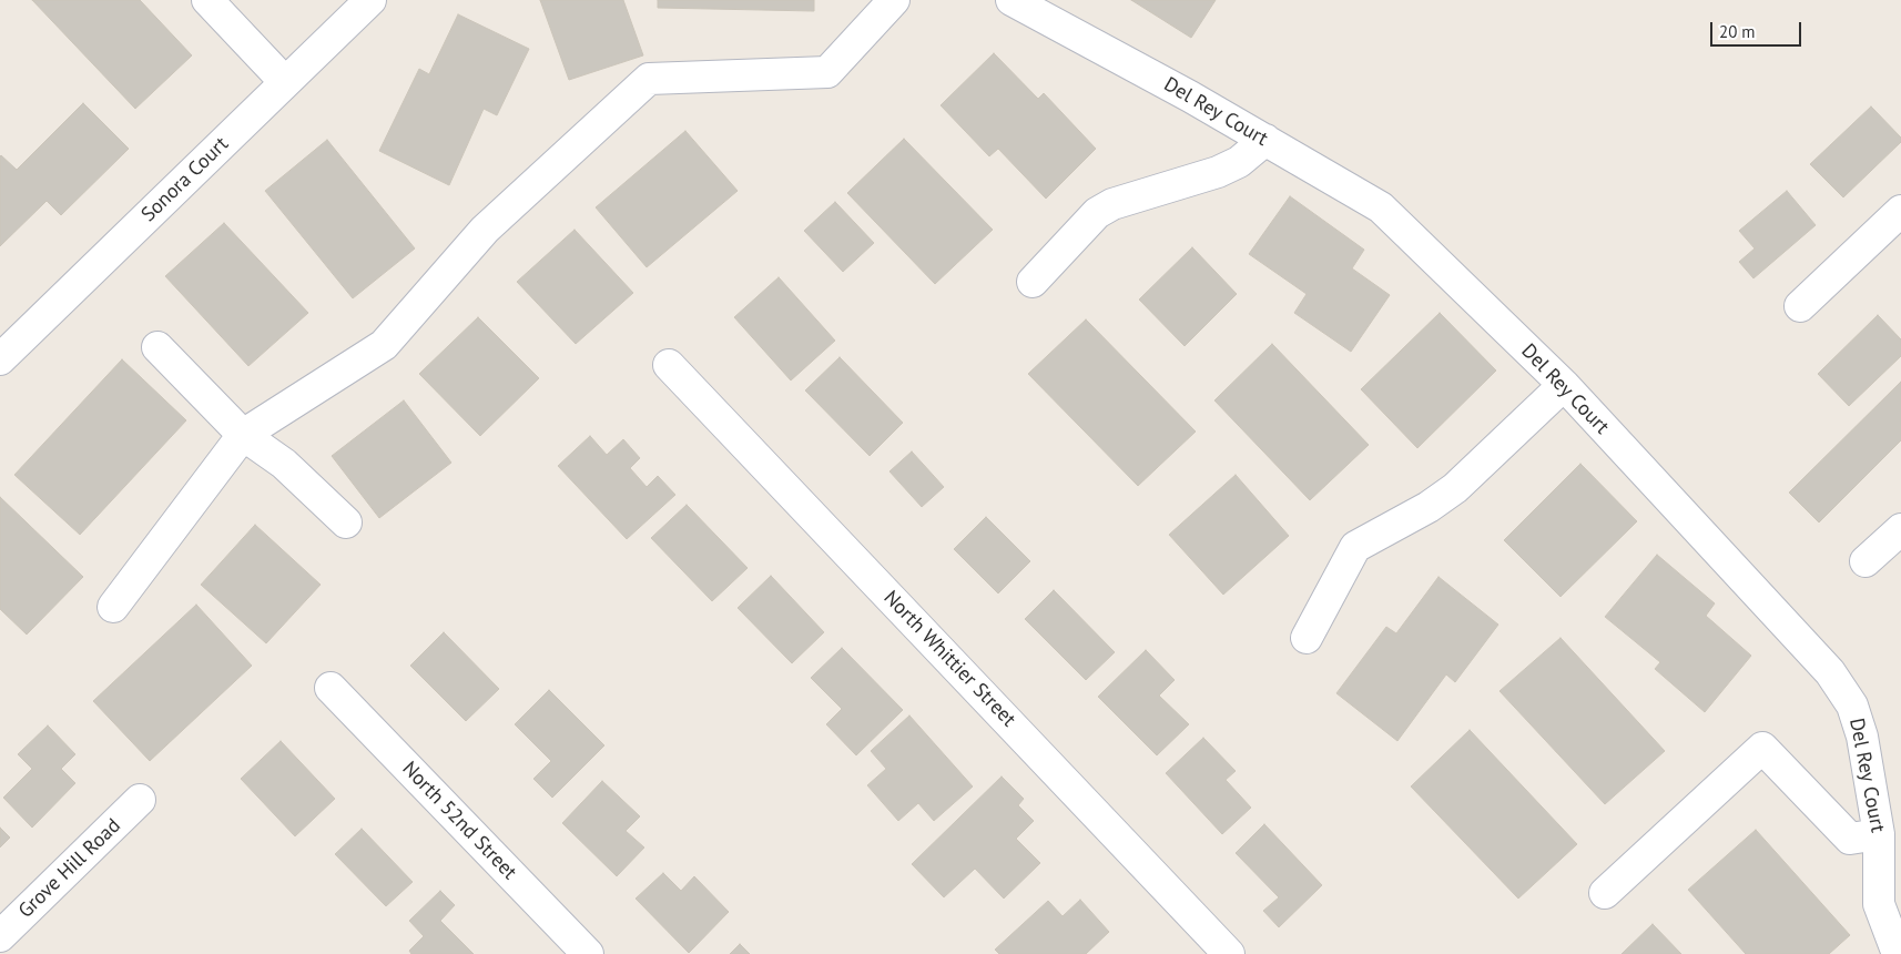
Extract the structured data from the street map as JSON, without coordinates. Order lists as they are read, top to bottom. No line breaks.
{"streets":{"street":["Del Rey Court","Sonora Court","North Whittier Street","North 52nd Street","Grove Hill Road"]},"scale_bar":"20 m"}
